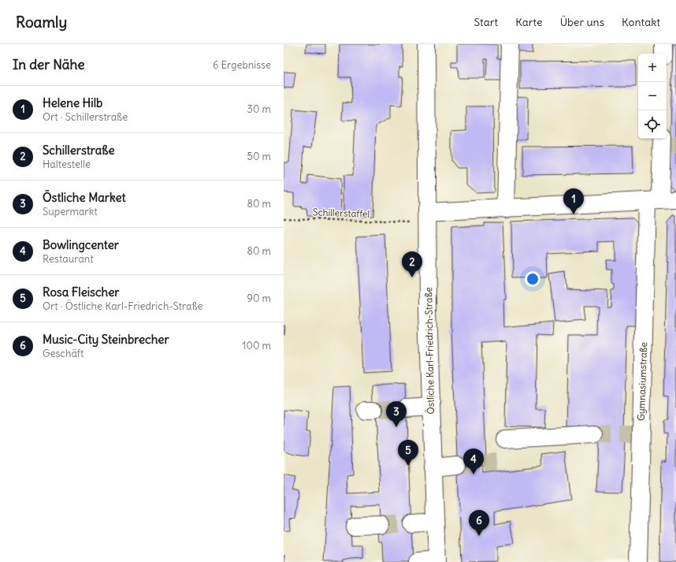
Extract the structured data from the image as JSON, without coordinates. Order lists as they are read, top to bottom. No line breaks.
{"streets":{"street":["Östliche Karl-Friedrich-Straße","Gymnasiumstraße"],"path":["Schillerstaffel"]},"page":{"header":"Roamly","nav":["Start","Karte","Über uns","Kontakt"],"heading":["In der Nähe","6 Ergebnisse"],"map_buttons":["+","−"],"list":[{"mark":"1","name":"Helene Hilb","note":"Ort · Schillerstraße","value":"30 m"},{"mark":"2","name":"Schillerstraße","note":"Haltestelle","value":"50 m"},{"mark":"3","name":"Östliche Market","note":"Supermarkt","value":"80 m"},{"mark":"4","name":"Bowlingcenter","note":"Restaurant","value":"80 m"},{"mark":"5","name":"Rosa Fleischer","note":"Ort · Östliche Karl-Friedrich-Straße","value":"90 m"},{"mark":"6","name":"Music-City Steinbrecher","note":"Geschäft","value":"100 m"}],"pins":["1","2","3","5","4","6"]}}
